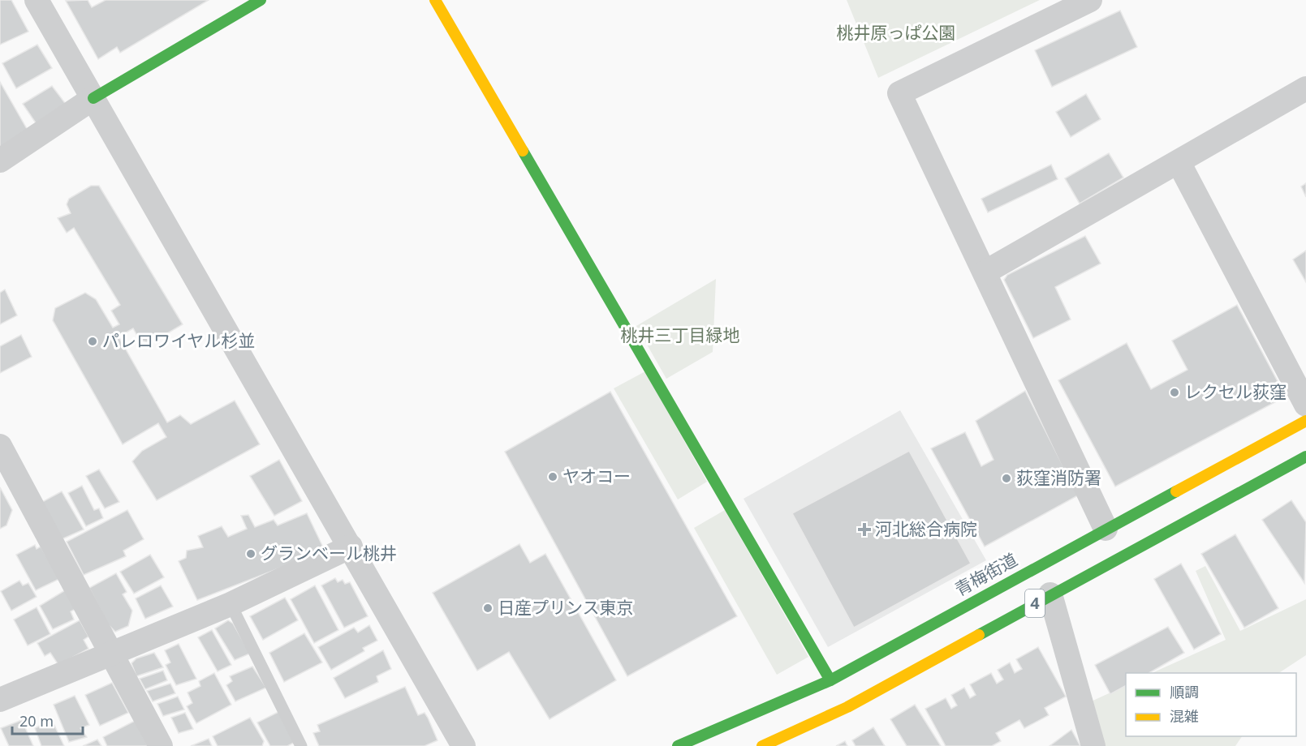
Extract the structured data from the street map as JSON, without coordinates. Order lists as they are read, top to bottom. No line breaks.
{"streets":{"main road":["青梅街道","4"]},"parks":["桃井原っぱ公園","桃井三丁目緑地"],"places":{"other":["パレロワイヤル杉並","レクセル荻窪","ヤオコー","荻窪消防署","グランベール桃井","日産プリンス東京"],"health":["河北総合病院"]},"legend":["順調","混雑"],"scale_bar":"20 m"}
